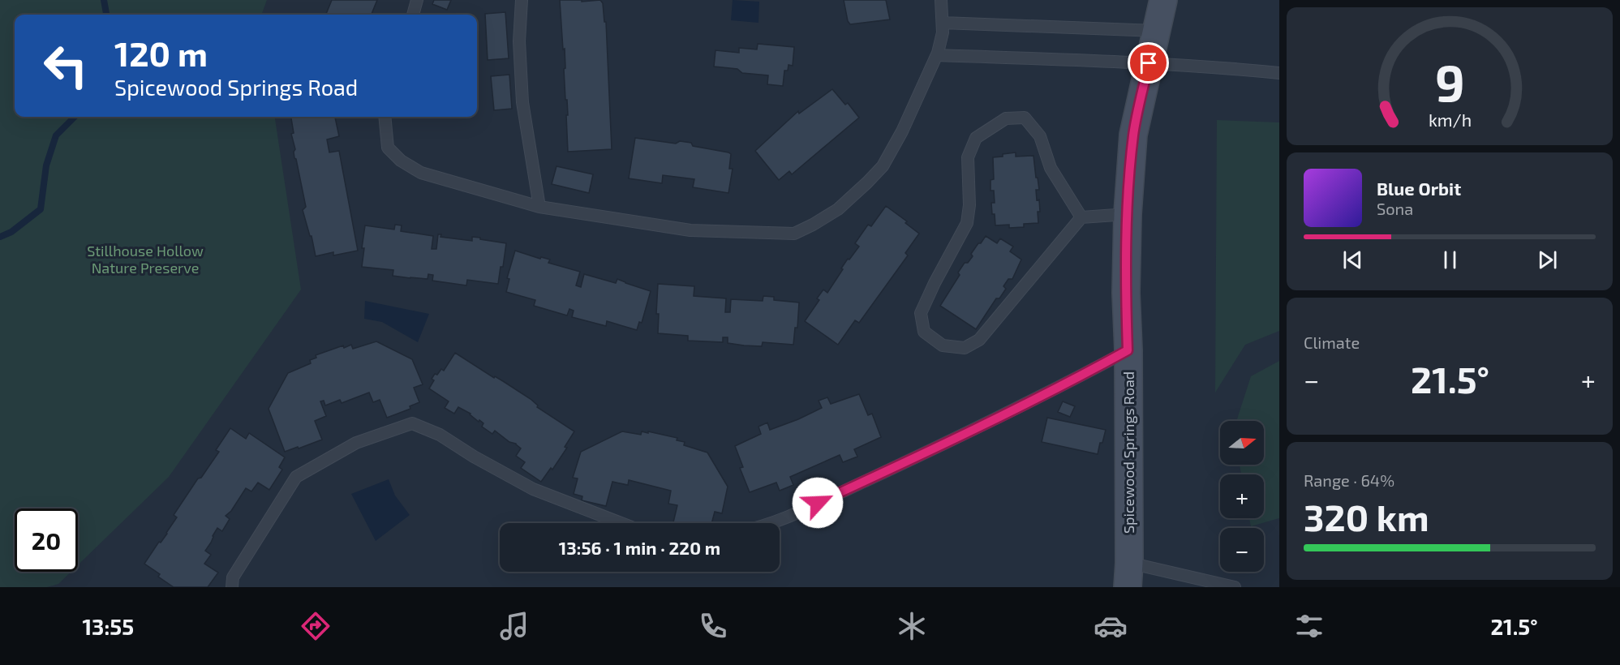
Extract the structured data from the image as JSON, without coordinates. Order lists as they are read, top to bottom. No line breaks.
{"streets":{"main road":["Spicewood Springs Road"]},"parks":["Stillhouse Hollow Nature Preserve"],"north":"right","page":{"turn":["120 m","Spicewood Springs Road"],"song":["Blue Orbit","Sona"],"tile":["Climate",["Range · 64%","320 km"]],"heat":["−","21.5°","+"],"map_buttons":["+","−"],"limit":"20","trip":"13:56 · 1 min · 220 m","tabs":["13:55","21.5°"],"gauge":["9","km/h"]}}
